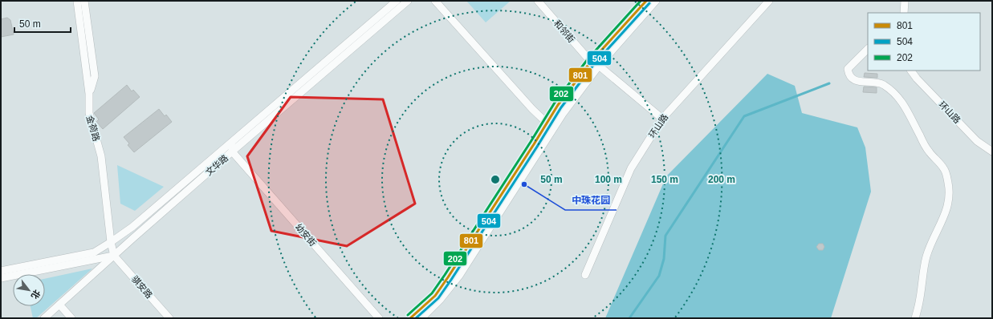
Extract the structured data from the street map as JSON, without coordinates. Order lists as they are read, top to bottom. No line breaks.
{"streets":{"street":["和邻街","环山路","金荷路","文华路","幼安街","骐安路"]},"crossings":[["和邻街","环山路"],["金荷路","文华路"],["金荷路","骐安路"],["文华路","幼安街"],["文华路","骐安路"]],"places":["中珠花园"],"lines":["transit line 801","transit line 202","transit line 504"],"legend":["801","504","202"],"scale_bar":"50 m","north":"bottom right","rings":["50 m","100 m","150 m","200 m"]}
